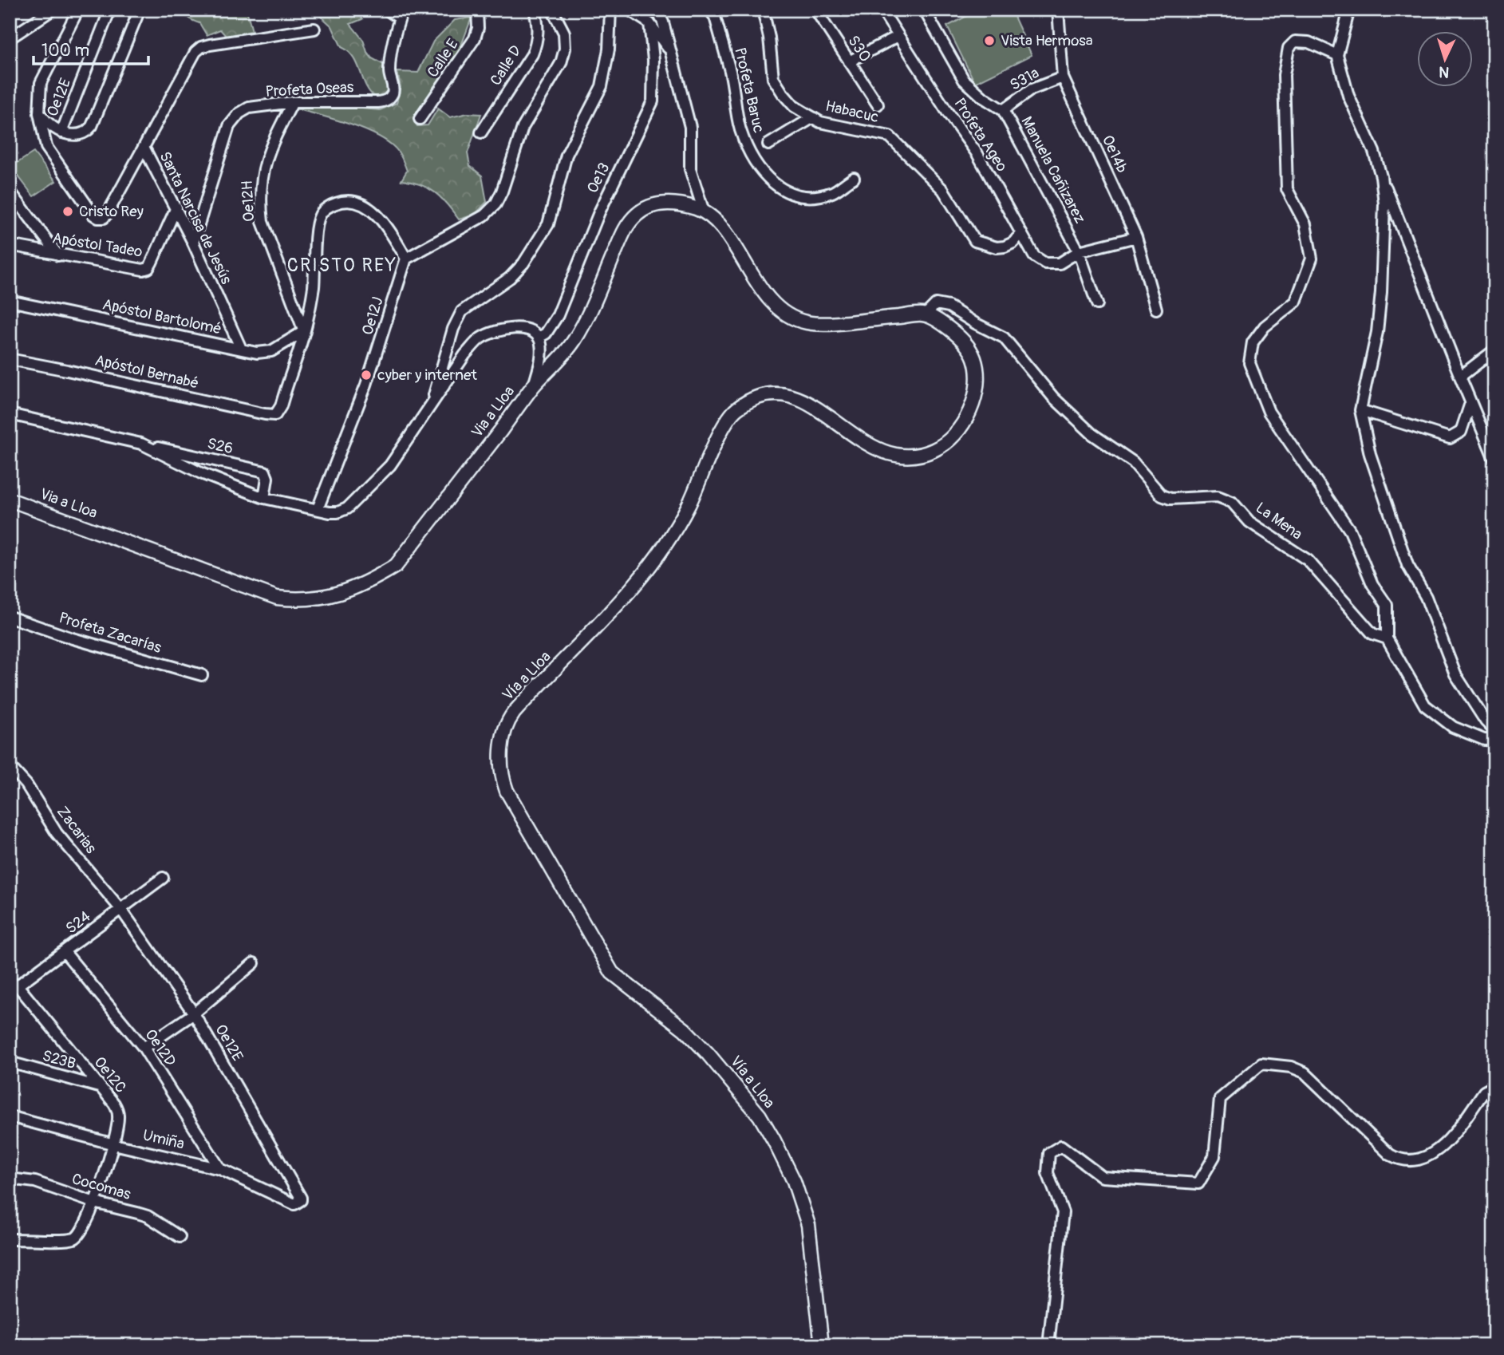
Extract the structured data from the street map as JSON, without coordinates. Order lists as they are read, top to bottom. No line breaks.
{"streets":{"street":["S30","Calle E","Calle D","S31a","Profeta Oseas","Profeta Baruc","Oe12E","Habacuc","Profeta Ageo","Oe14b","Manuela Cañizarez","Oe13","Oe12H","Santa Narcisa de Jesús","Apóstol Tadeo","Oe12J","Apóstol Bartolomé","Apóstol Bernabé","Via a Lloa","S26","La Mena","Profeta Zacarías","Vía a Lloa","Zacarias","S24","Oe12D","S23B","Oe12C","Umiña","Cocomas"]},"crossings":[["S31a","Oe14b"],["S31a","Manuela Cañizarez"],["Profeta Oseas","Oe12H"],["Profeta Oseas","Santa Narcisa de Jesús"],["Oe12E","Zacarias"],["Oe12E","S24"],["Oe12E","Umiña"],["Habacuc","Profeta Ageo"],["Profeta Ageo","Manuela Cañizarez"],["Oe12H","Apóstol Bartolomé"],["Oe12H","Apóstol Bernabé"],["Santa Narcisa de Jesús","Apóstol Tadeo"],["Santa Narcisa de Jesús","Apóstol Bartolomé"],["Apóstol Bartolomé","Apóstol Bernabé"],["Via a Lloa","La Mena"],["Via a Lloa","Vía a Lloa"],["La Mena","Vía a Lloa"],["Zacarias","S24"],["S24","Oe12D"],["S24","Oe12C"],["Oe12D","Umiña"],["S23B","Oe12C"],["Oe12C","Umiña"],["Oe12C","Cocomas"]],"districts":["CRISTO REY"],"places":["Vista Hermosa","Cristo Rey","cyber y internet"],"scale_bar":"100 m","north":"bottom"}
